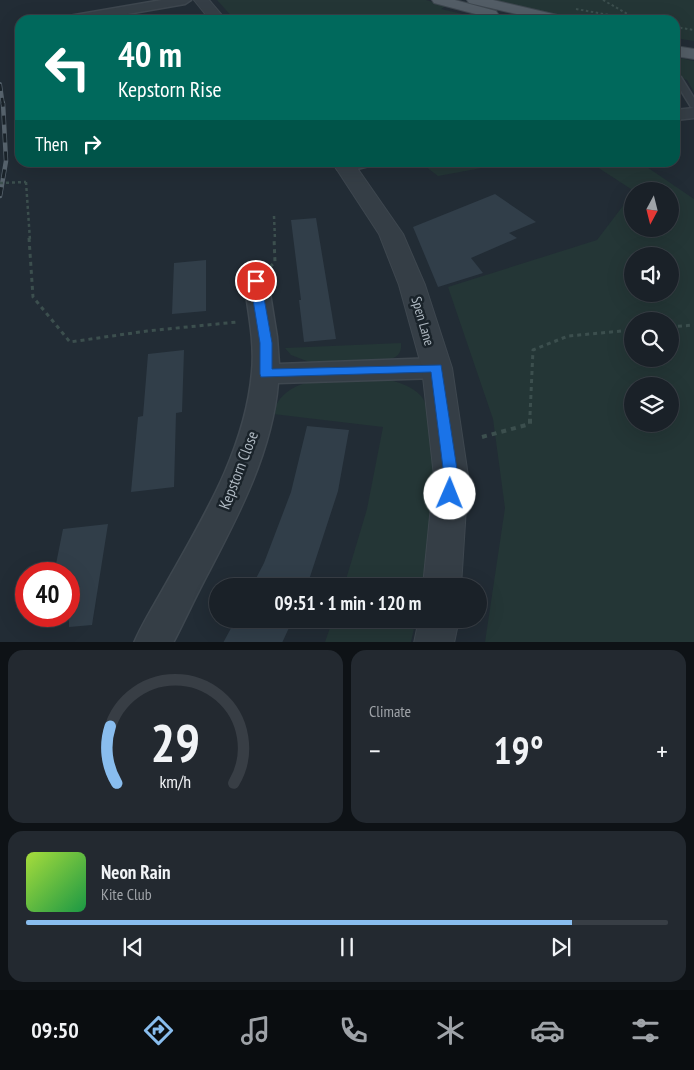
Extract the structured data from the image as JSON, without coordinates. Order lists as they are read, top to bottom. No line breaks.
{"streets":{"street":["Spen Lane","Kepstorn Close"]},"north":"bottom","page":{"turn":["40 m","Kepstorn Rise"],"then":"Then","limit":"40","trip":"09:51 · 1 min · 120 m","tile":"Climate","heat":["−","19°","+"],"song":["Neon Rain","Kite Club"],"tabs":"09:50","gauge":["29","km/h"]}}
